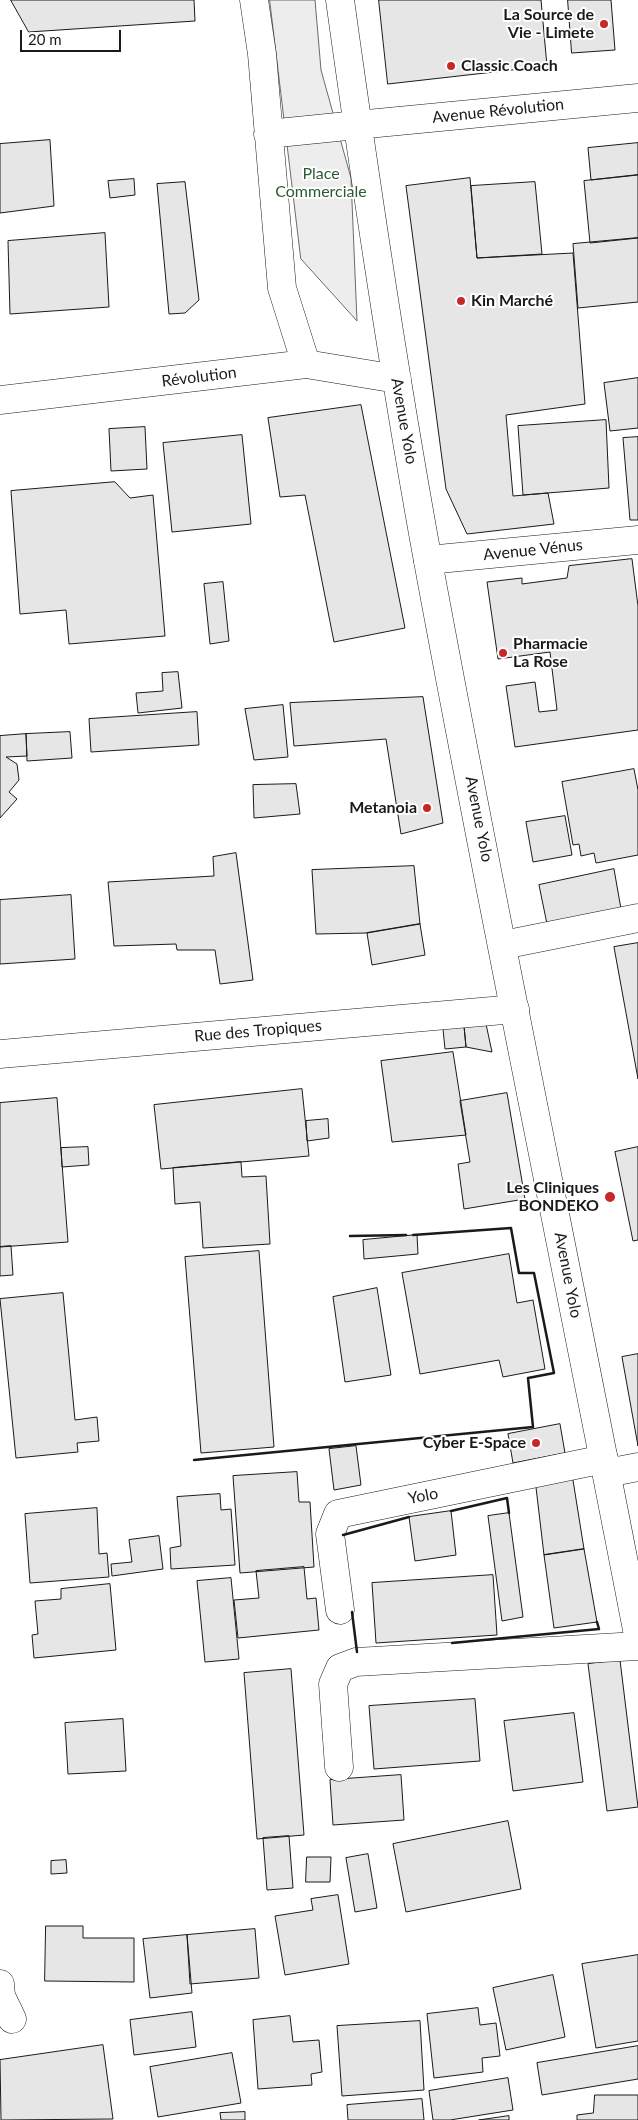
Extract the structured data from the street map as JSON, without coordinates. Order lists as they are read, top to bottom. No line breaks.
{"streets":{"street":["Avenue Révolution","Révolution","Avenue Yolo","Avenue Vénus","Rue des Tropiques","Yolo"]},"crossings":[["Avenue Révolution","Avenue Yolo"],["Révolution","Avenue Yolo"],["Avenue Yolo","Avenue Vénus"],["Avenue Yolo","Rue des Tropiques"],["Avenue Yolo","Yolo"]],"parks":["Place Commerciale"],"places":["La Source de Vie - Limete","Classic Coach","Kin Marché","Pharmacie La Rose","Metanoia","Les Cliniques BONDEKO","Cyber E-Space"],"scale_bar":"20 m"}
